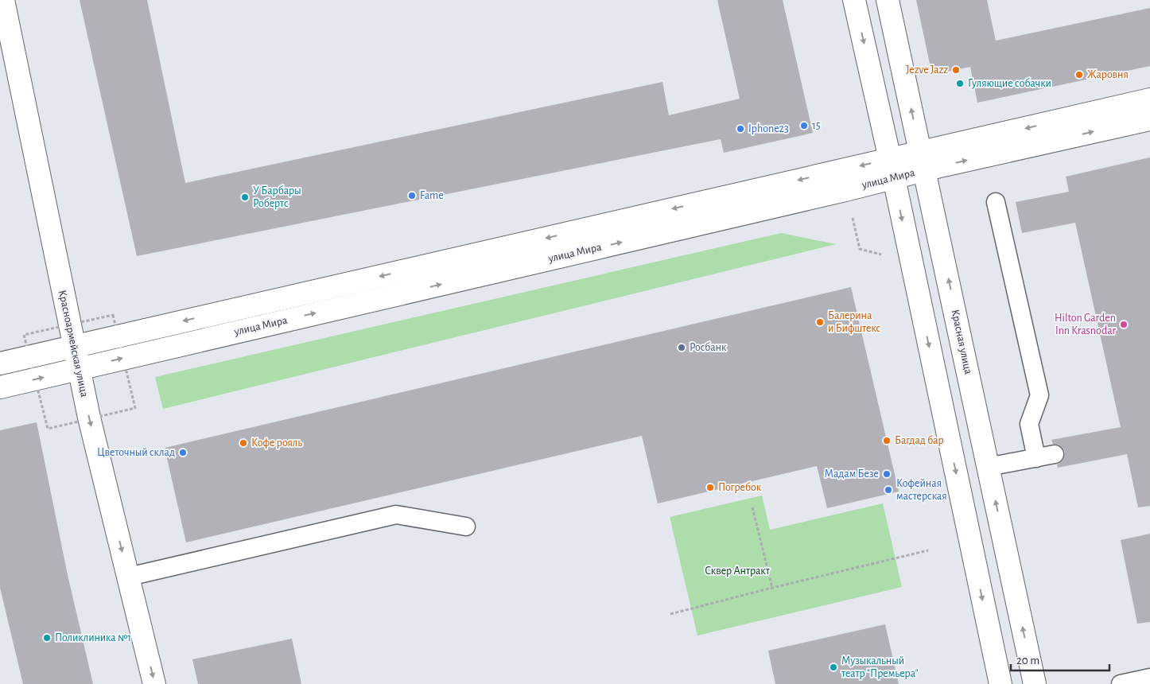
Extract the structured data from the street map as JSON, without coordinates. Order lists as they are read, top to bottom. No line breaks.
{"streets":{"main road":["улица Мира","Красная улица","Красноармейская улица"]},"crossings":[["улица Мира","Красная улица"],["улица Мира","Красноармейская улица"]],"one_way":["Красноармейская улица"],"parks":["Сквер Антракт"],"places":["Jezve Jazz","Жаровня","Гуляющие собачки","15","Iphone23","Fame","У Барбары Робертс","Балерина и Бифштекс","Hilton Garden Inn Krasnodar","Росбанк","Багдад бар","Кофе рояль","Цветочный склад","Мадам Безе","Погребок","Кофейная мастерская","Поликлиника №1","Музыкальный театр \"Премьера\""],"scale_bar":"20 m"}
